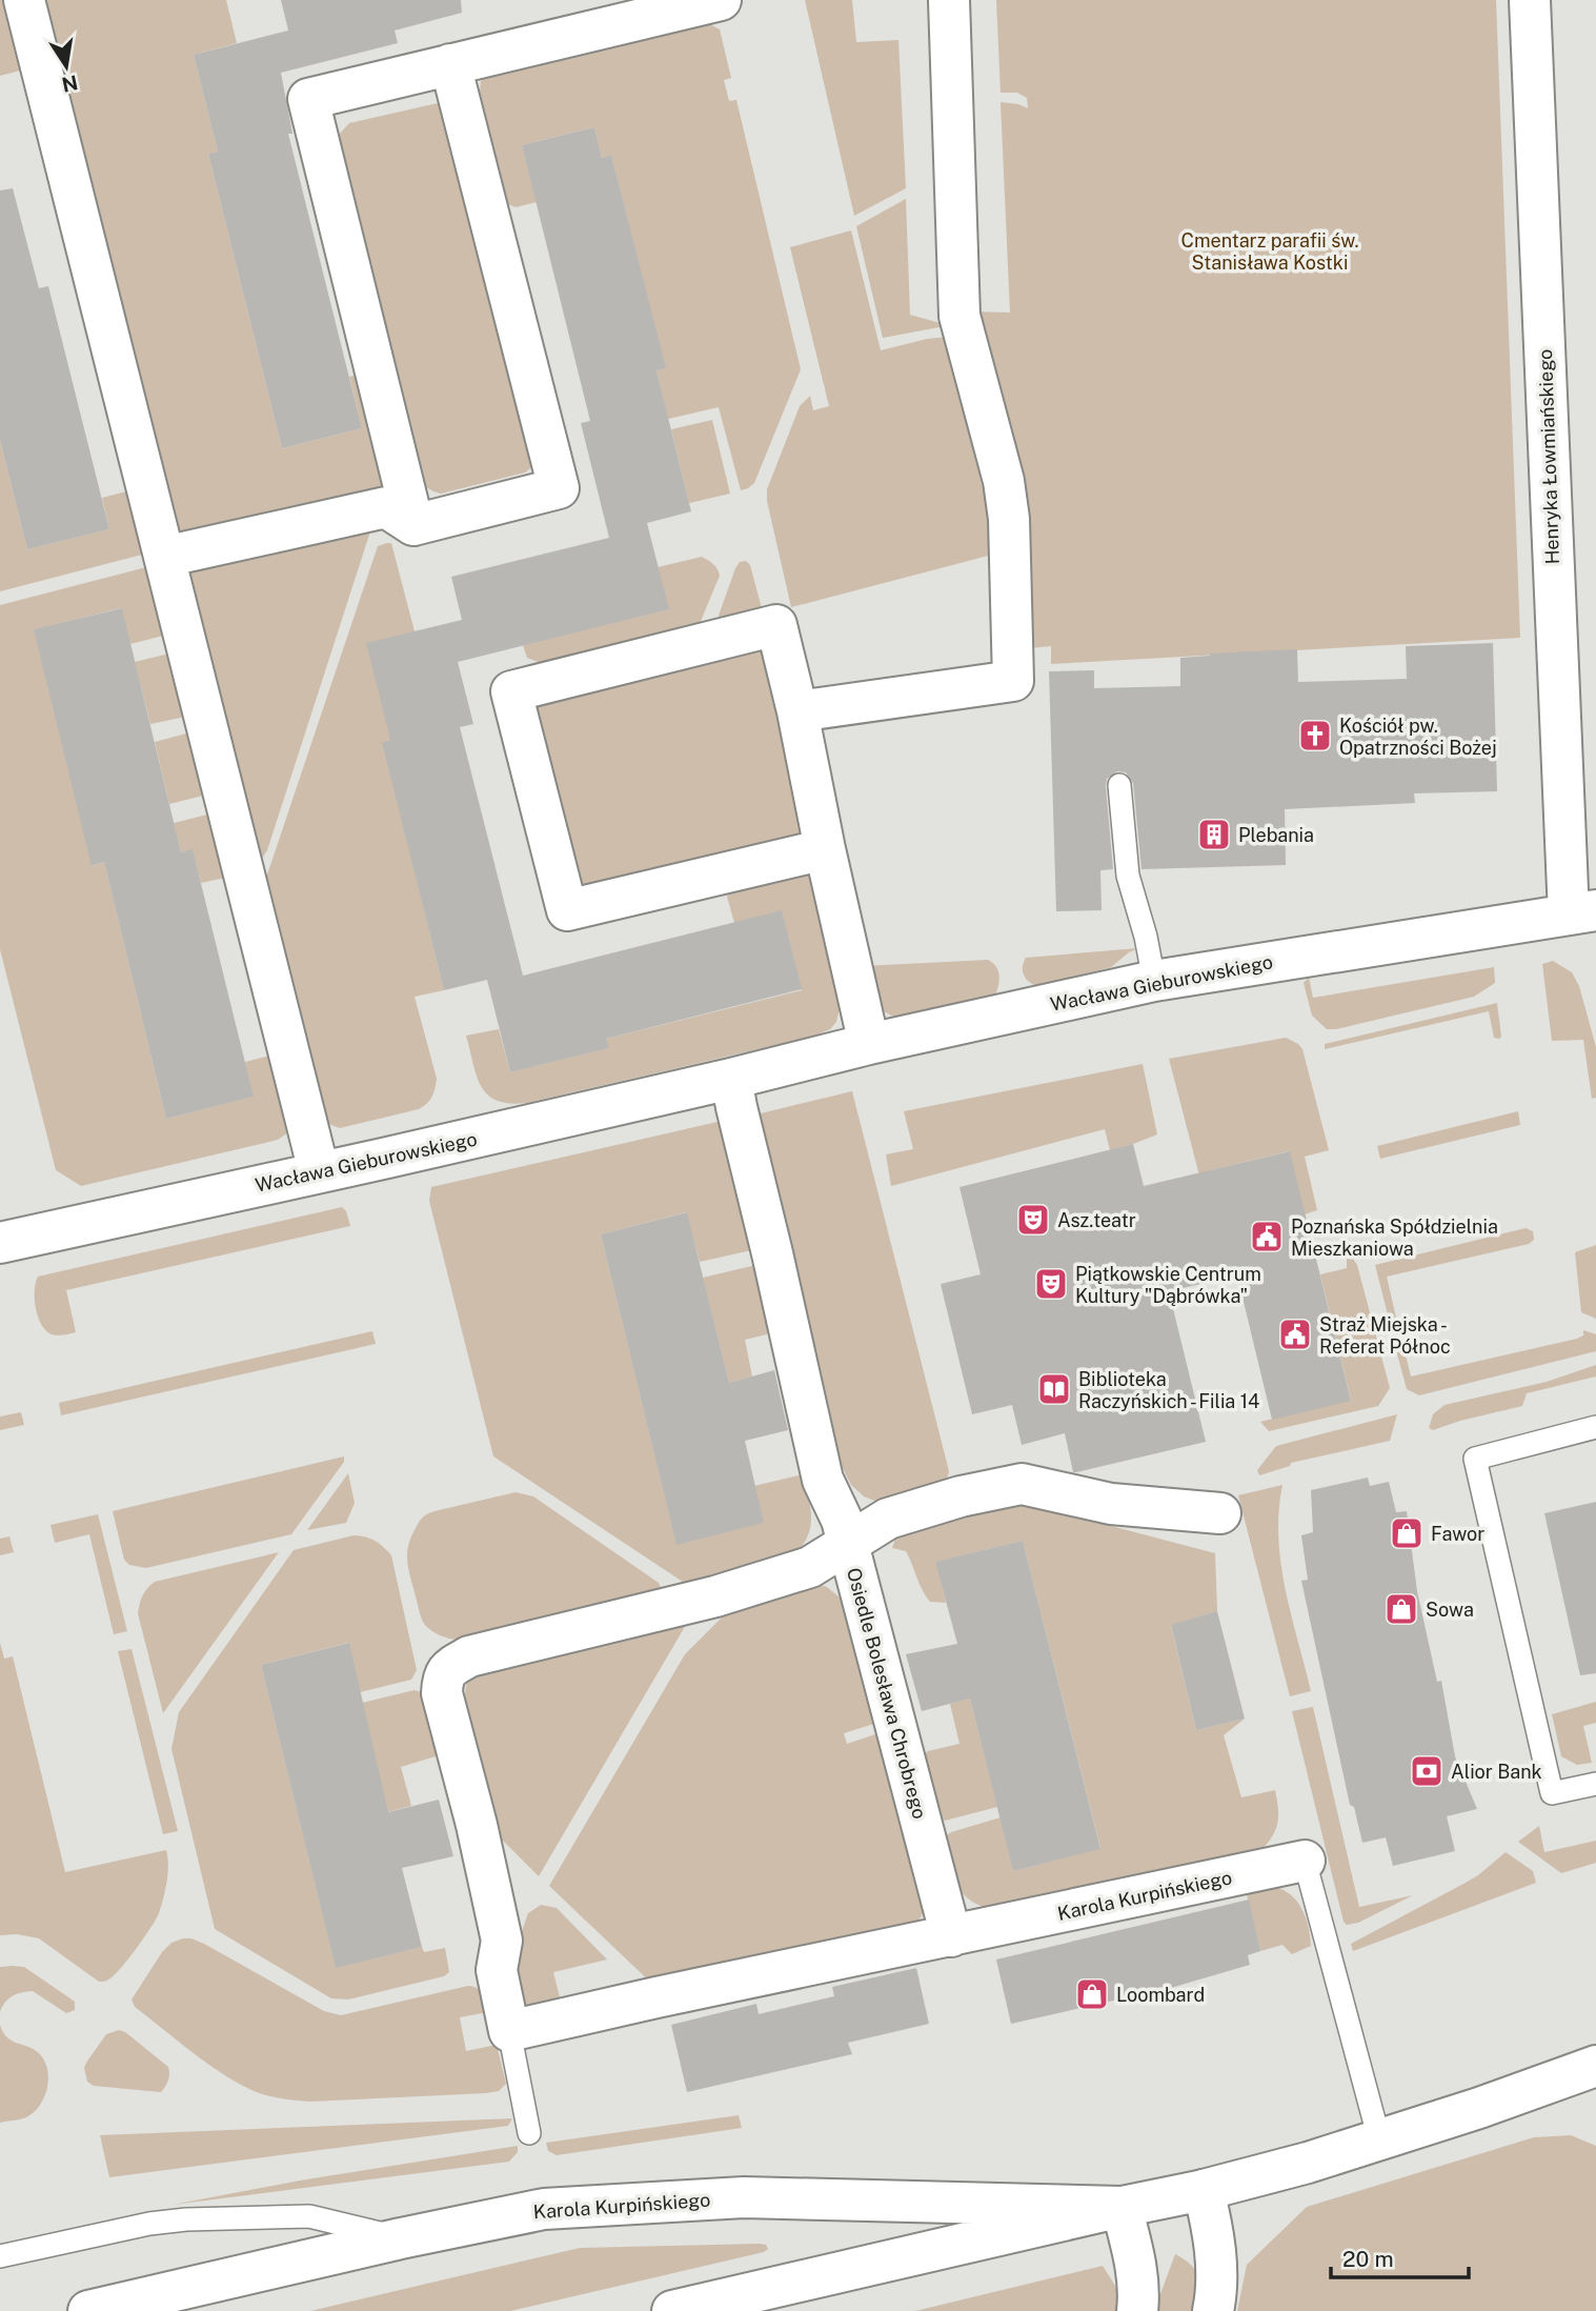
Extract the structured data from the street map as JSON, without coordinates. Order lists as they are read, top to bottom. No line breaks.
{"streets":{"street":["Henryka Łowmiańskiego","Wacława Gieburowskiego","Osiedle Bolesława Chrobrego","Karola Kurpińskiego"]},"crossings":[["Henryka Łowmiańskiego","Wacława Gieburowskiego"],["Osiedle Bolesława Chrobrego","Karola Kurpińskiego"]],"parks":["Cmentarz parafii św. Stanisława Kostki"],"places":{"church":["Kościół pw. Opatrzności Bożej"],"building":["Plebania"],"theatre":["Asz.teatr","Piątkowskie Centrum Kultury \"Dąbrówka\""],"public building":["Poznańska Spółdzielnia Mieszkaniowa","Straż Miejska - Referat Północ"],"library":["Biblioteka Raczyńskich - Filia 14"],"shop":["Fawor","Sowa","Loombard"],"bank":["Alior Bank"]},"scale_bar":"20 m","north":"bottom"}
